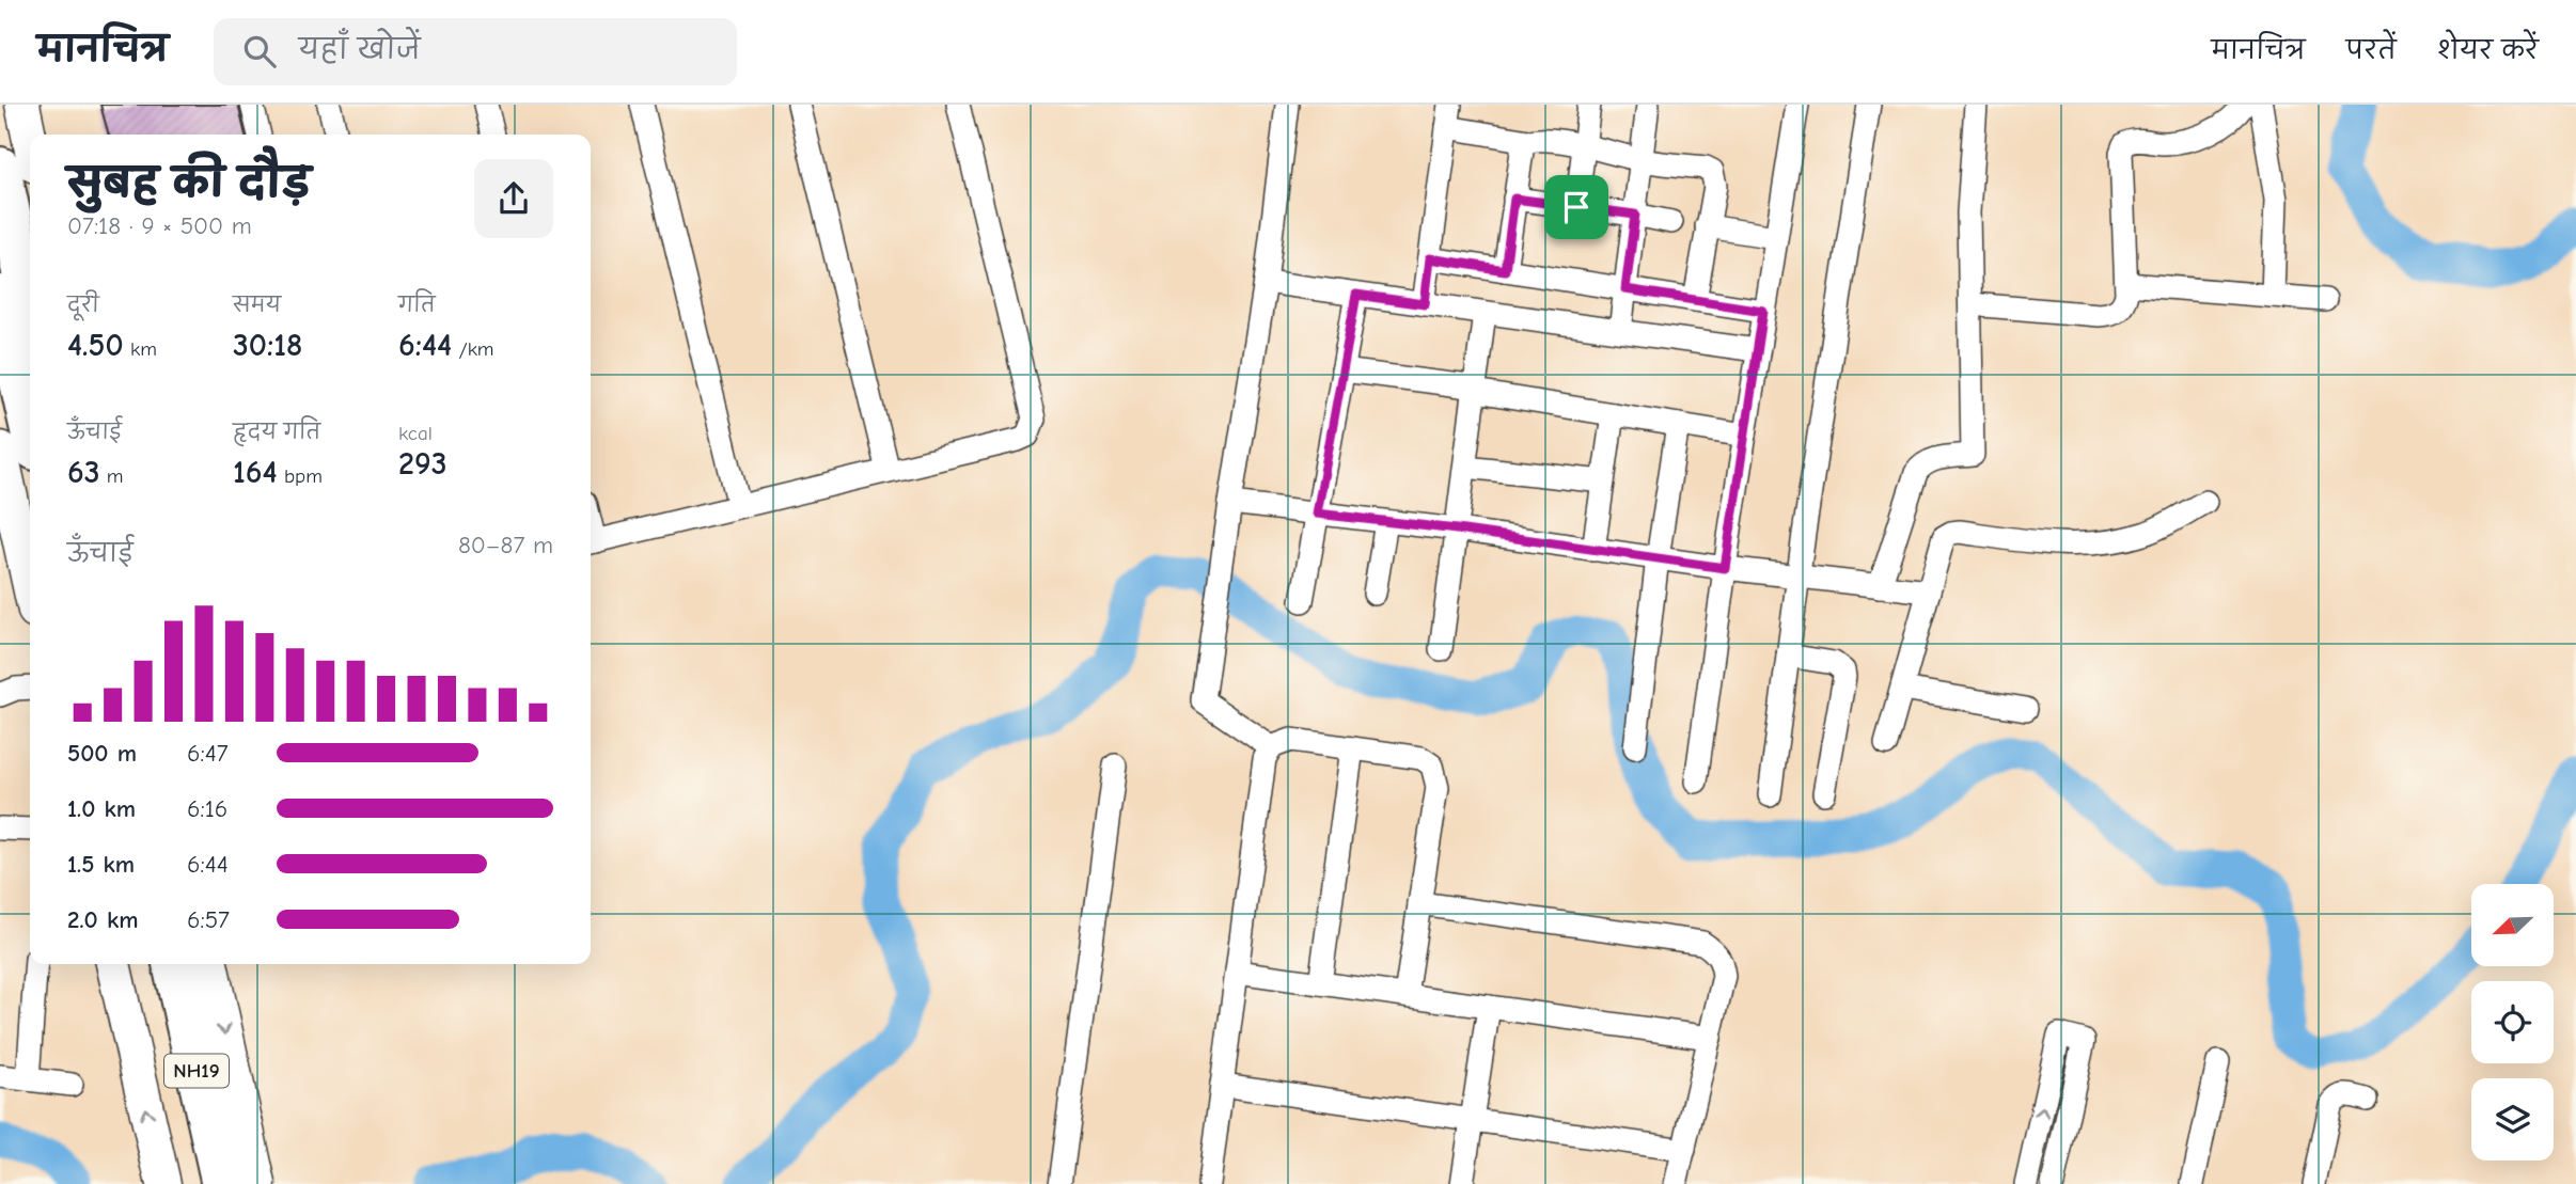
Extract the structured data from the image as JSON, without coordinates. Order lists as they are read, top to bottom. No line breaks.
{"streets":{"highway":["NH19"]},"north":"bottom left","page":{"header":"मानचित्र","search":"यहाँ खोजें","nav":["मानचित्र","परतें","शेयर करें"],"heading":["सुबह की दौड़","07:18 · 9 × 500 m"],"stats":[["दूरी","4.50 km"],["समय","30:18"],["गति","6:44 /km"],["ऊँचाई","63 m"],["हृदय गति","164 bpm"],["kcal","293"]],"chart":["ऊँचाई","80–87 m"],"list":[{"name":"500 m","note":"6:47"},{"name":"1.0 km","note":"6:16"},{"name":"1.5 km","note":"6:44"},{"name":"2.0 km","note":"6:57"}]}}
